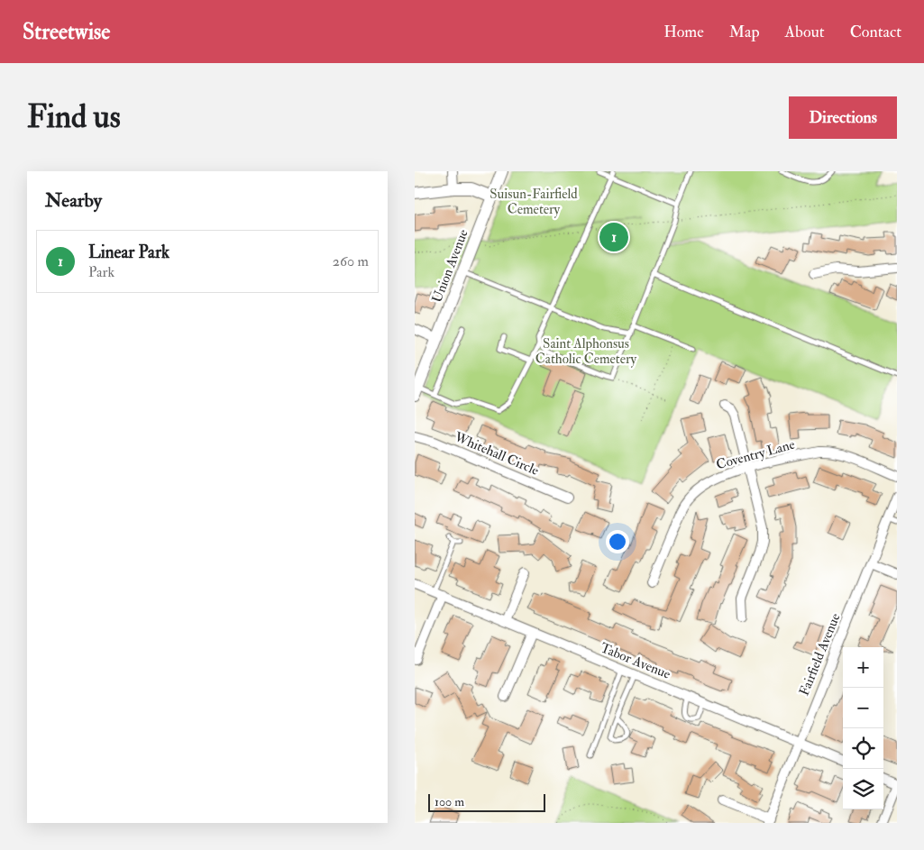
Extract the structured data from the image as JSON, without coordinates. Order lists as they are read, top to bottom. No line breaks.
{"streets":{"street":["Union Avenue","Whitehall Circle","Coventry Lane","Fairfield Avenue","Tabor Avenue"]},"crossings":[["Fairfield Avenue","Tabor Avenue"]],"parks":["Suisun-Fairfield Cemetery","Saint Alphonsus Catholic Cemetery"],"scale_bar":"100 m","page":{"header":"Streetwise","nav":["Home","Map","About","Contact"],"buttons":"Directions","title":"Find us","heading":"Nearby","pins":"1","list":[{"mark":"1","name":"Linear Park","note":"Park","value":"260 m"}],"map_buttons":["+","−"],"scale":"100 m"}}
